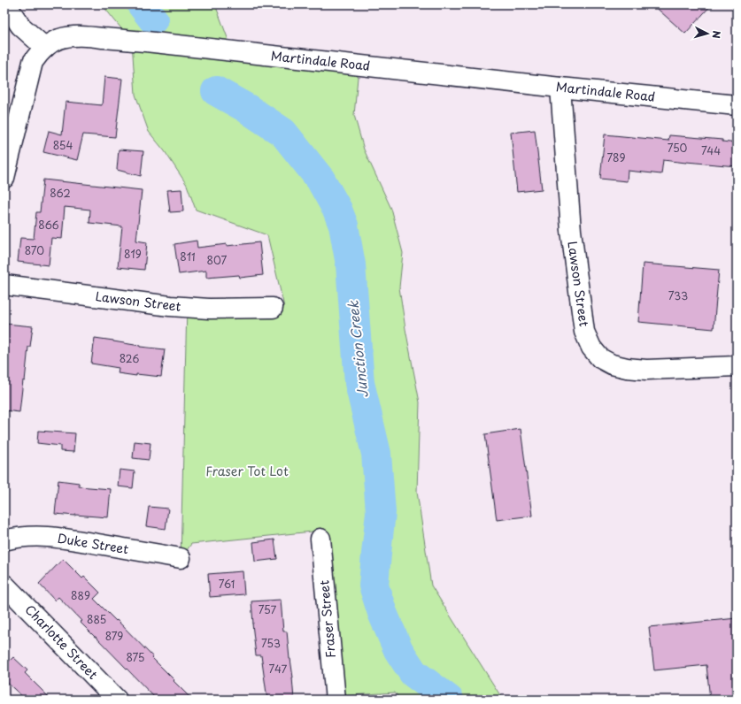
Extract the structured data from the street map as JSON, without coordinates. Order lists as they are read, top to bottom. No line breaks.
{"streets":{"street":["Martindale Road","Lawson Street","Duke Street","Fraser Street","Charlotte Street"]},"crossings":[["Martindale Road","Lawson Street"]],"water":["Junction Creek"],"parks":["Fraser Tot Lot"],"house_numbers":["854","750","744","789","862","866","870","819","811","807","733","826","761","889","757","885","879","753","875","747"],"north":"right"}
